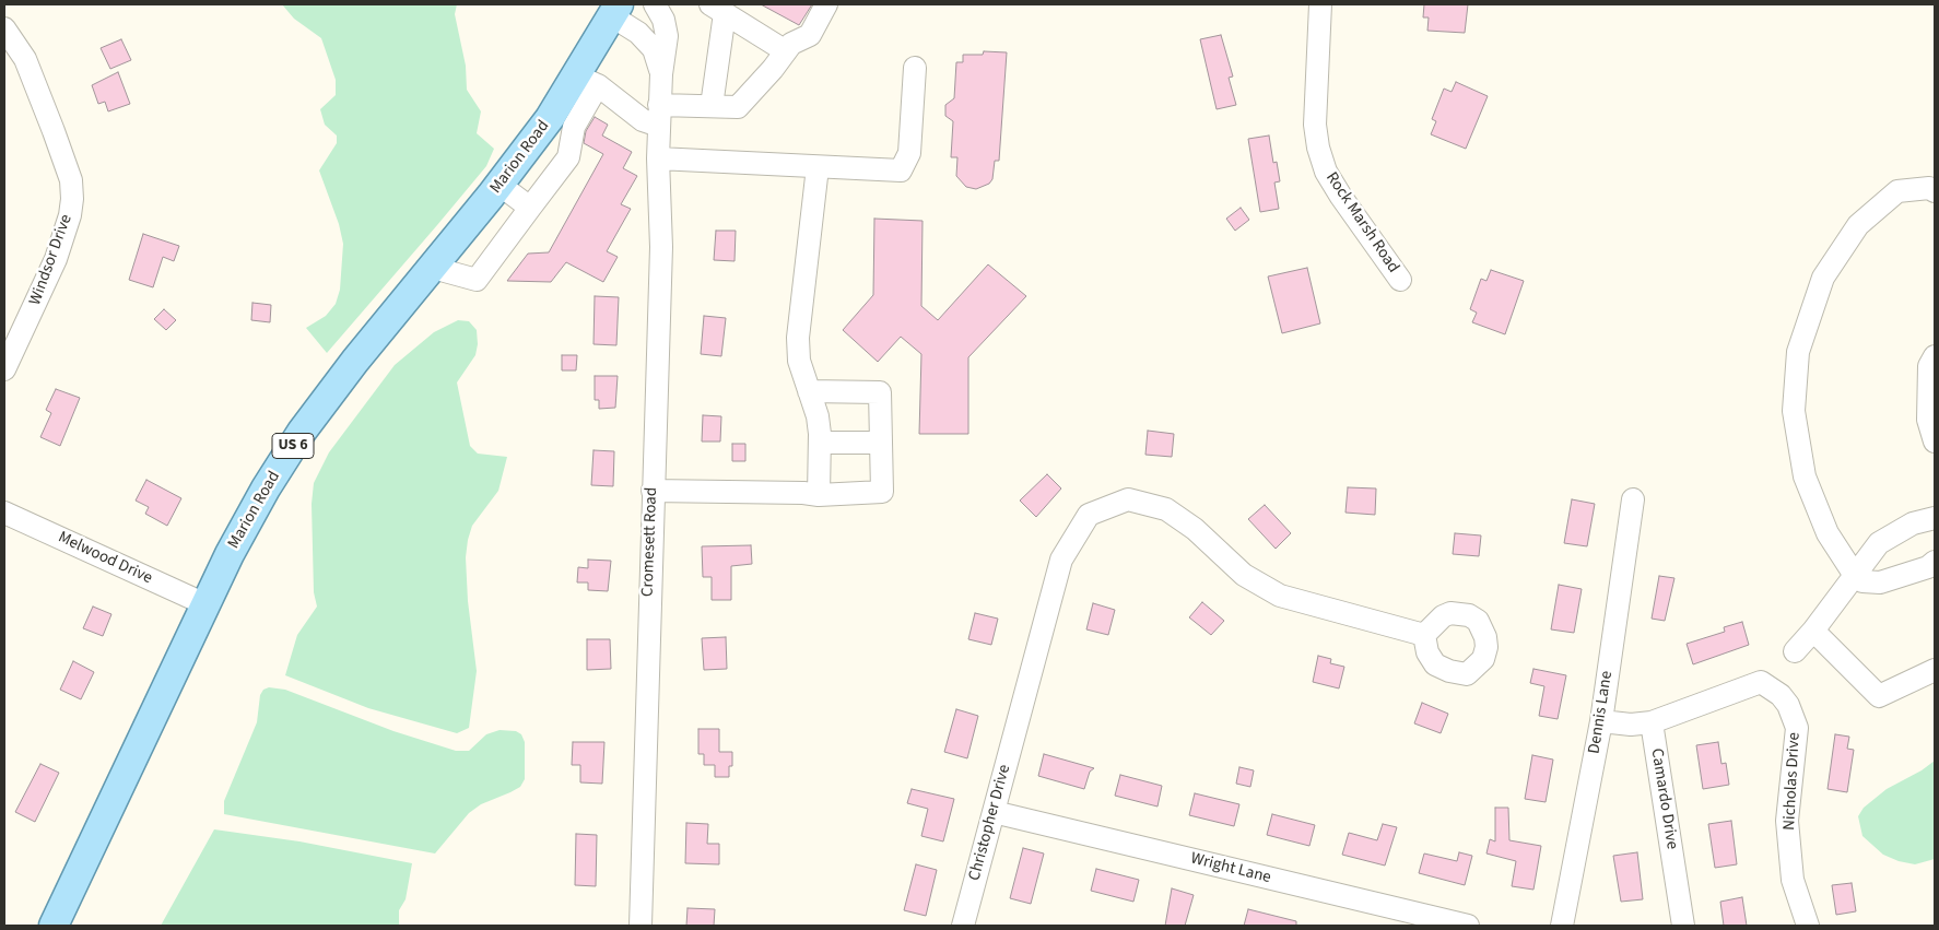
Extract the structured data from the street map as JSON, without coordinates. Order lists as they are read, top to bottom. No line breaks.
{"streets":{"main road":["Marion Road","US 6"],"street":["Rock Marsh Road","Windsor Drive","Cromesett Road","Melwood Drive","Dennis Lane","Nicholas Drive","Camardo Drive","Christopher Drive","Wright Lane"]},"crossings":[["Marion Road","Melwood Drive"],["Nicholas Drive","Camardo Drive"],["Christopher Drive","Wright Lane"]]}
